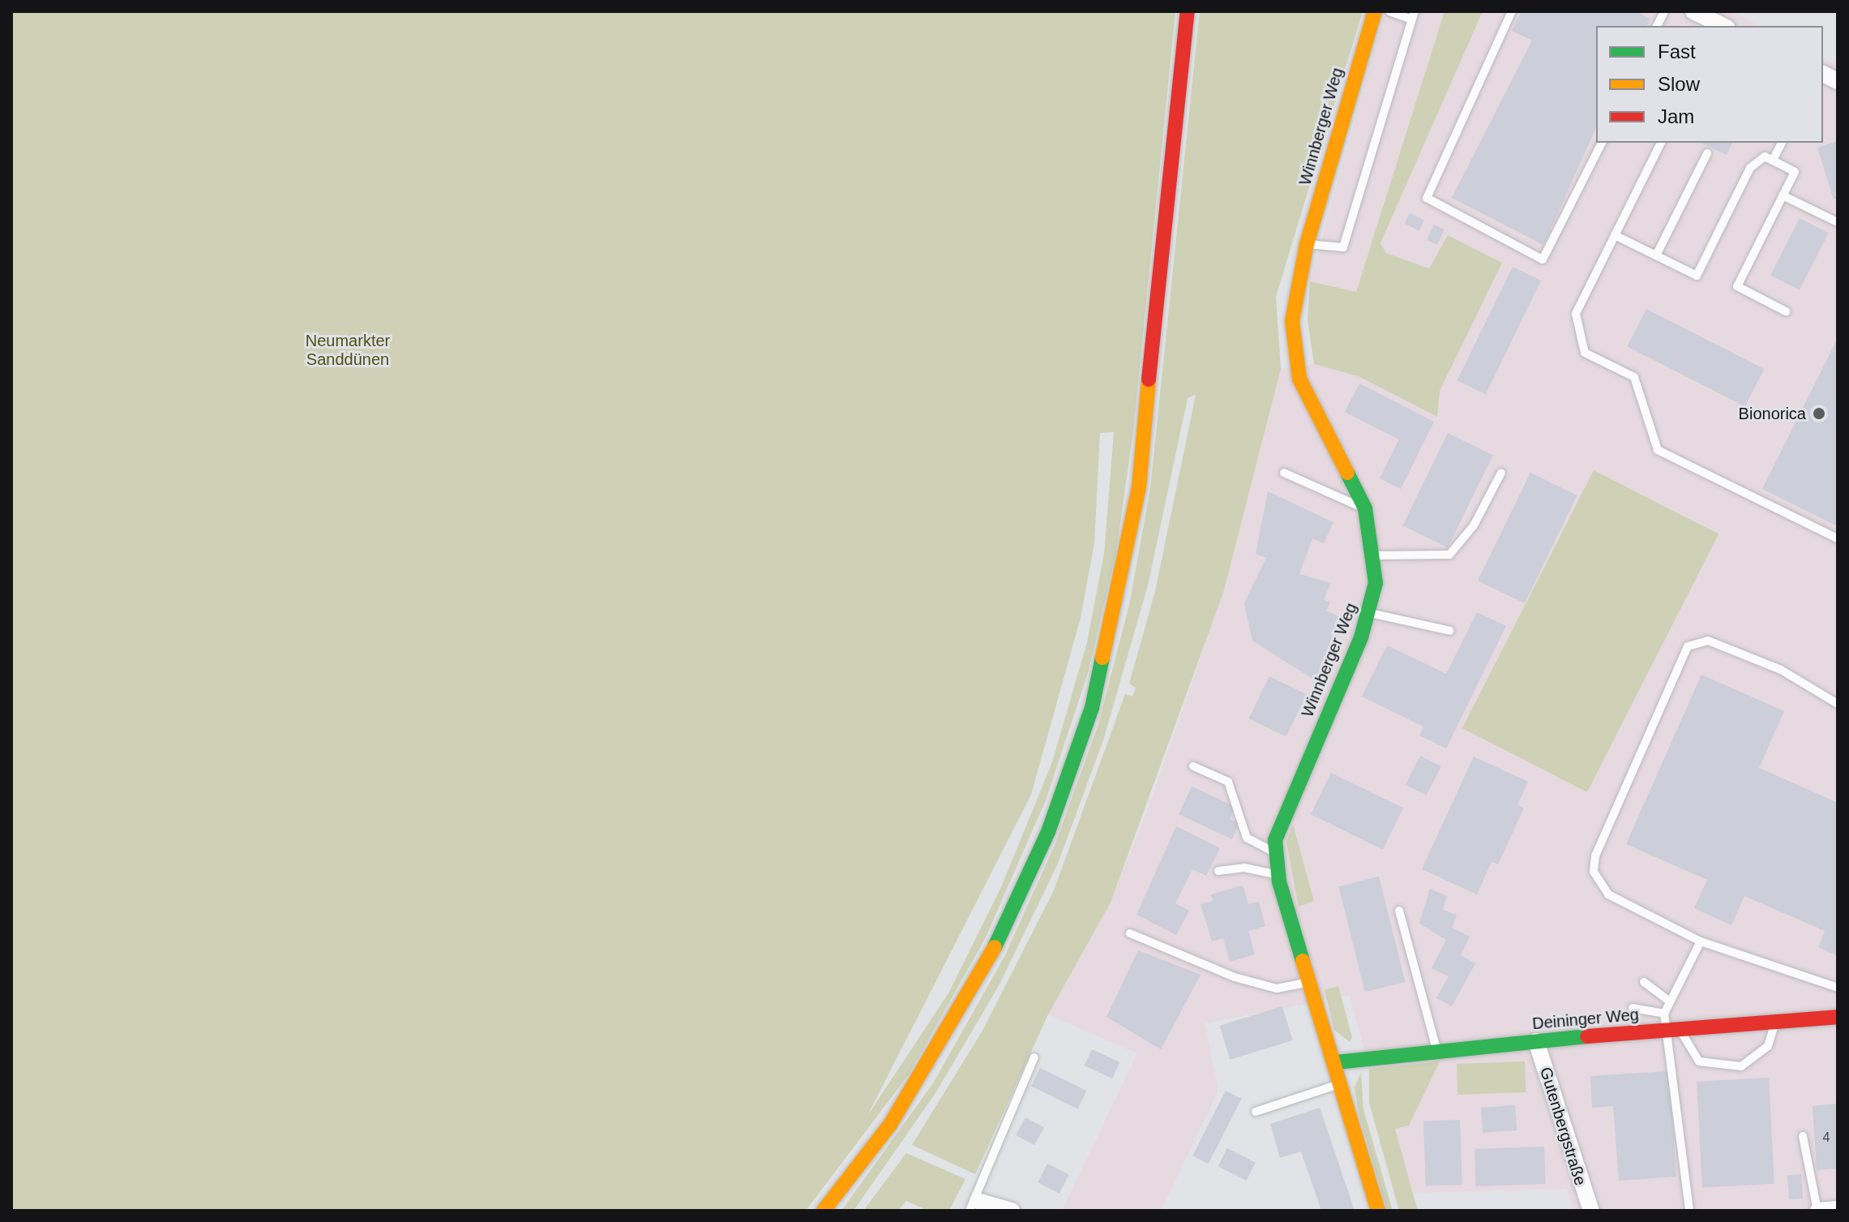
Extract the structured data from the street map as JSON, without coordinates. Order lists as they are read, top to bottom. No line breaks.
{"streets":{"street":["Winnberger Weg","Deininger Weg","Gutenbergstraße"]},"crossings":[["Winnberger Weg","Deininger Weg"],["Deininger Weg","Gutenbergstraße"]],"parks":["Neumarkter Sanddünen"],"places":["Bionorica"],"house_numbers":["4"],"legend":["Fast","Slow","Jam"]}
